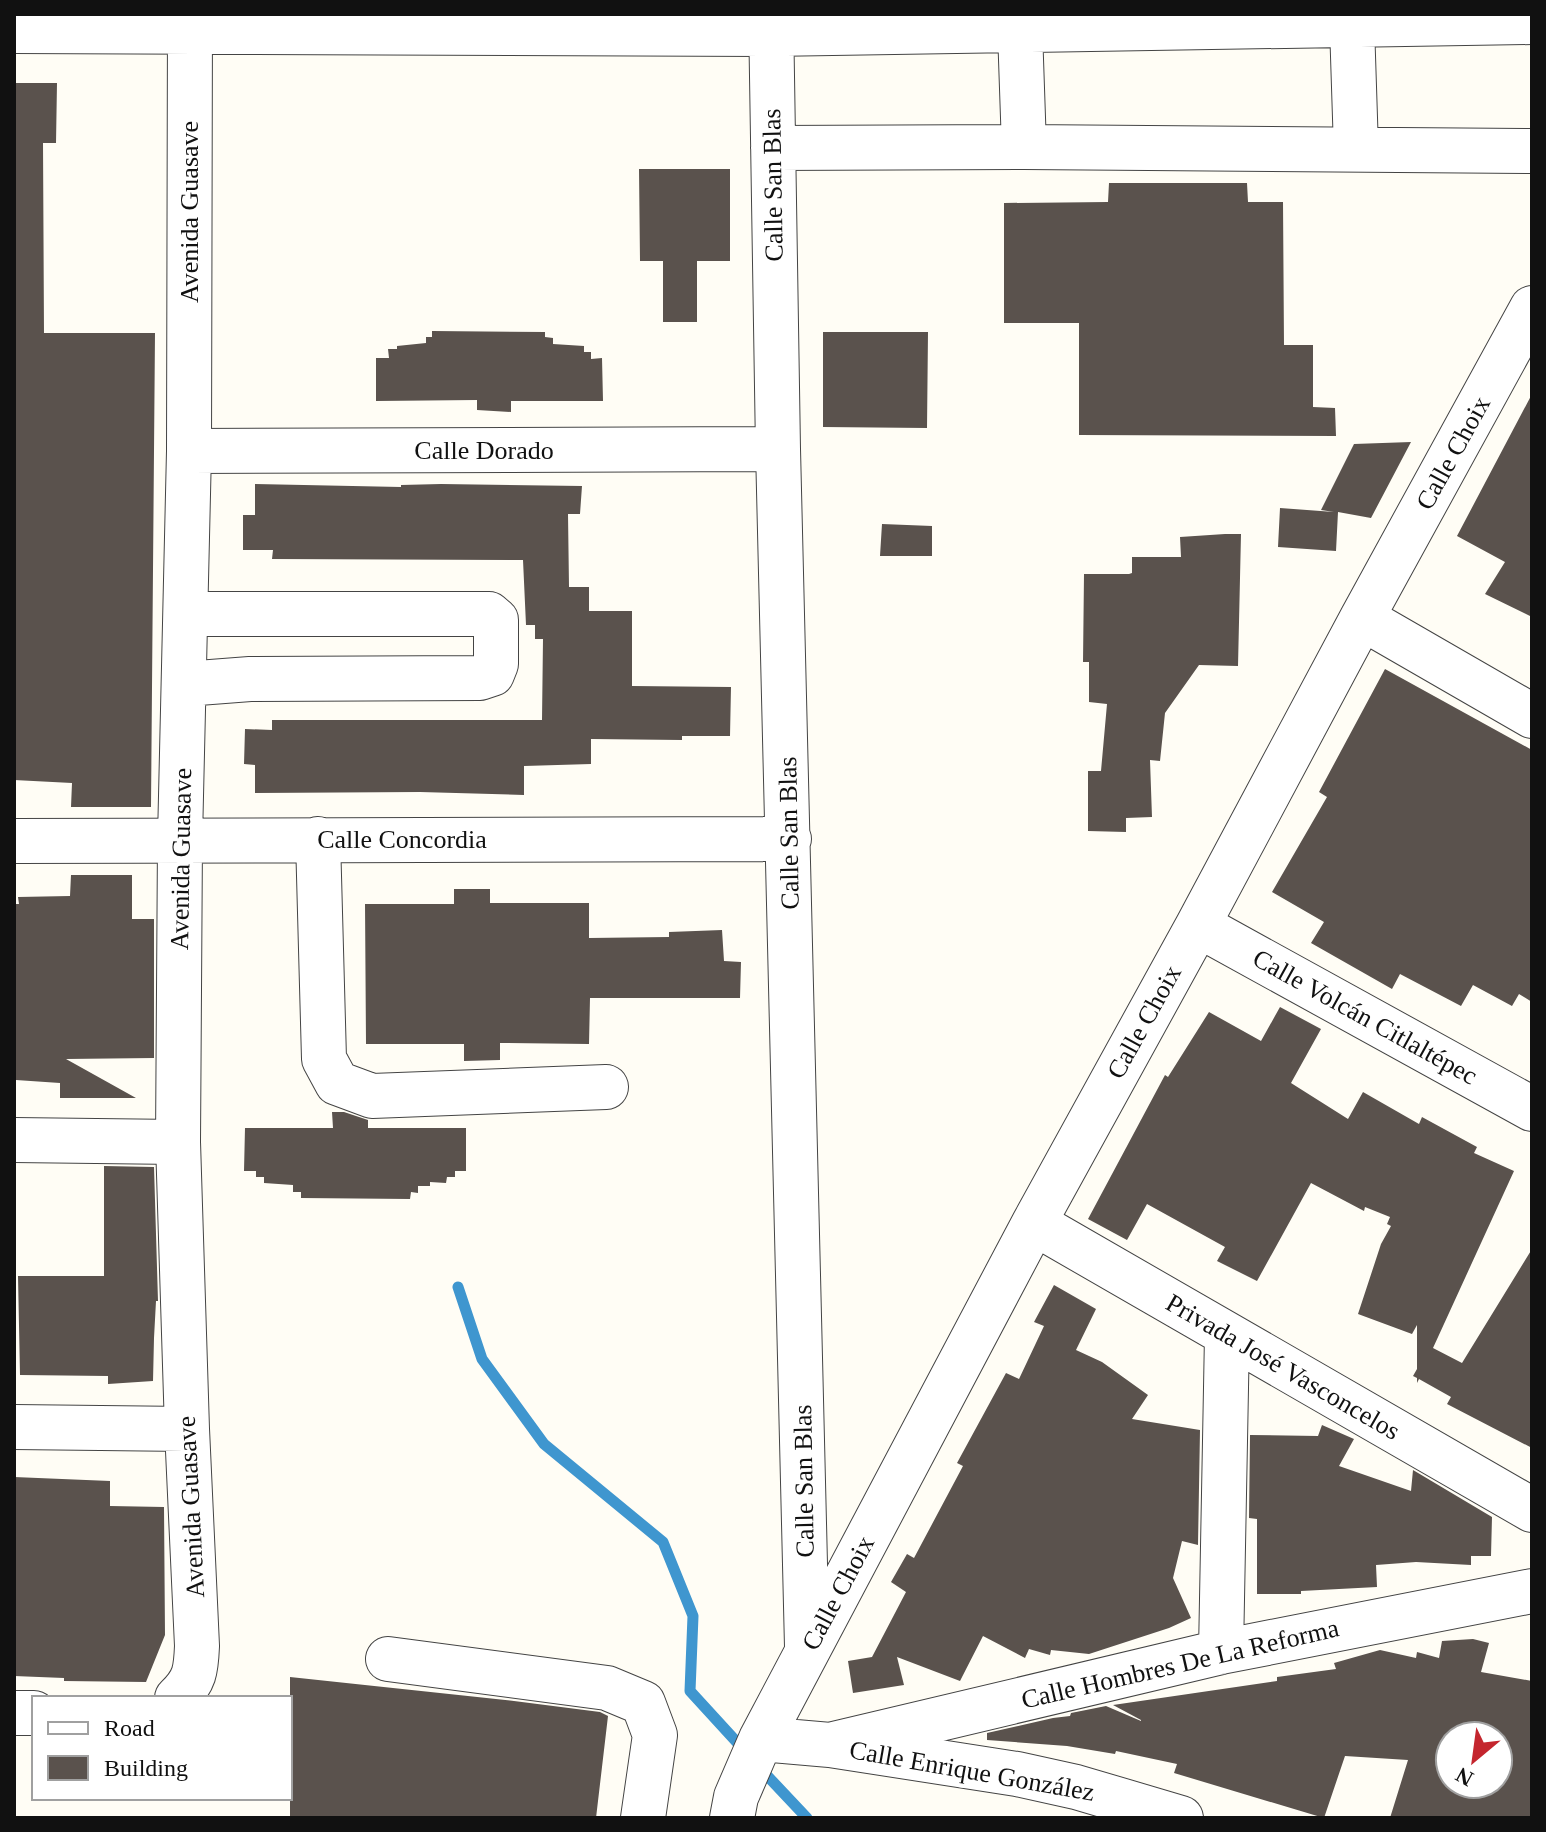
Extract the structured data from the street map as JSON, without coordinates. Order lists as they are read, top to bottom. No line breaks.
{"streets":{"street":["Calle San Blas","Avenida Guasave","Calle Dorado","Calle Choix","Calle Concordia","Calle Volcán Citlaltépec","Privada José Vasconcelos","Calle Hombres De La Reforma","Calle Enrique González"]},"crossings":[["Calle San Blas","Calle Dorado"],["Calle San Blas","Calle Choix"],["Calle San Blas","Calle Concordia"],["Avenida Guasave","Calle Dorado"],["Avenida Guasave","Calle Concordia"],["Calle Choix","Calle Volcán Citlaltépec"],["Calle Choix","Privada José Vasconcelos"],["Calle Choix","Calle Enrique González"],["Calle Hombres De La Reforma","Calle Enrique González"]],"legend":["Road","Building"],"north":"bottom left"}
